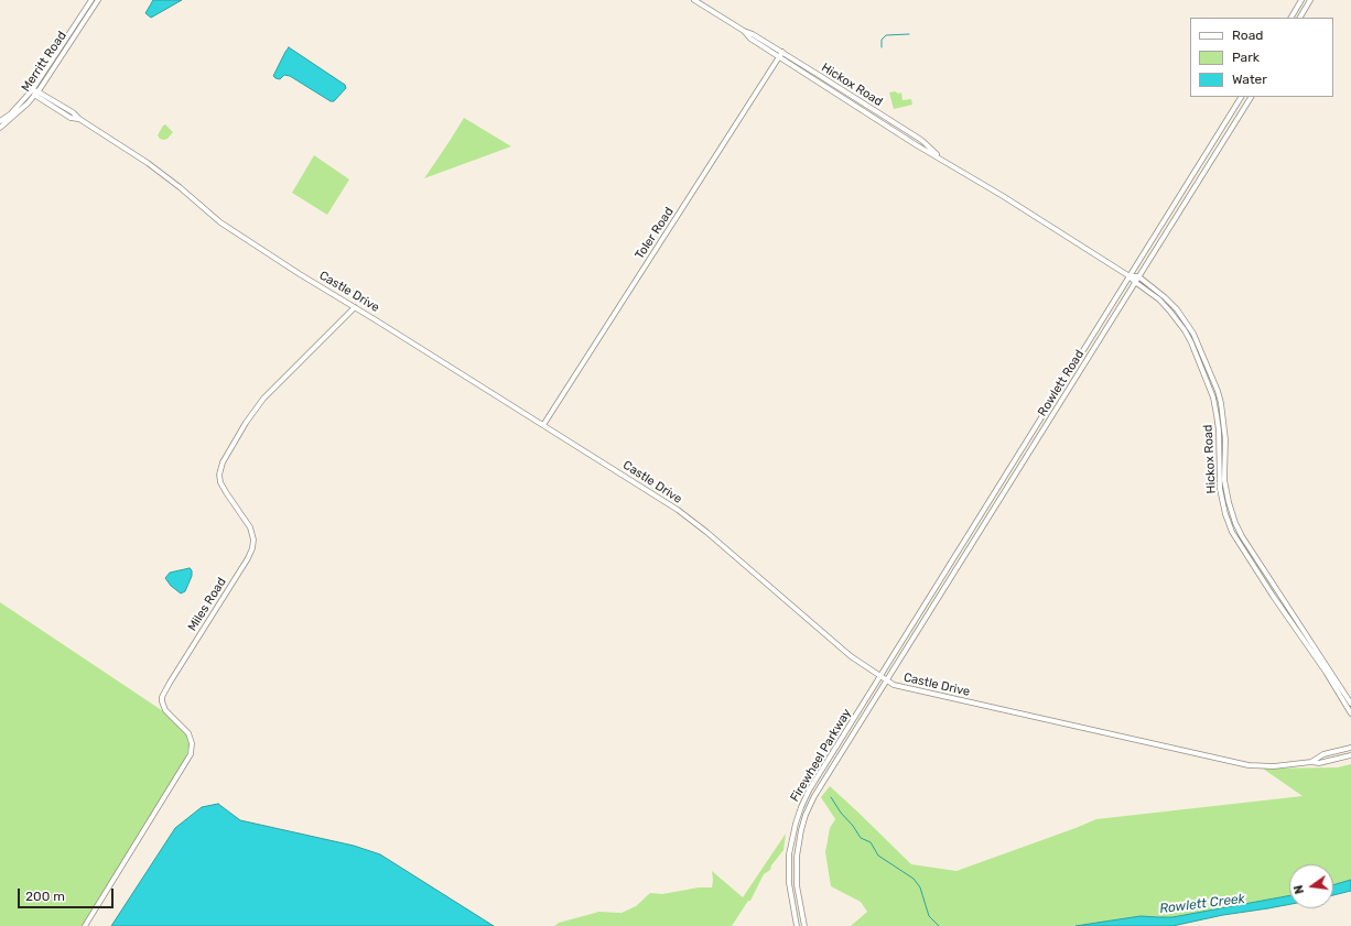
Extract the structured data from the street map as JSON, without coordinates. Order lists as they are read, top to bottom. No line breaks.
{"streets":{"street":["Merritt Road","Hickox Road","Toler Road","Castle Drive","Rowlett Road","Miles Road","Firewheel Parkway"]},"crossings":[["Merritt Road","Castle Drive"],["Hickox Road","Toler Road"],["Hickox Road","Rowlett Road"],["Toler Road","Castle Drive"],["Castle Drive","Rowlett Road"],["Castle Drive","Miles Road"],["Castle Drive","Firewheel Parkway"],["Rowlett Road","Firewheel Parkway"]],"water":["Rowlett Creek"],"legend":["Road","Park","Water"],"scale_bar":"200 m","north":"left"}
